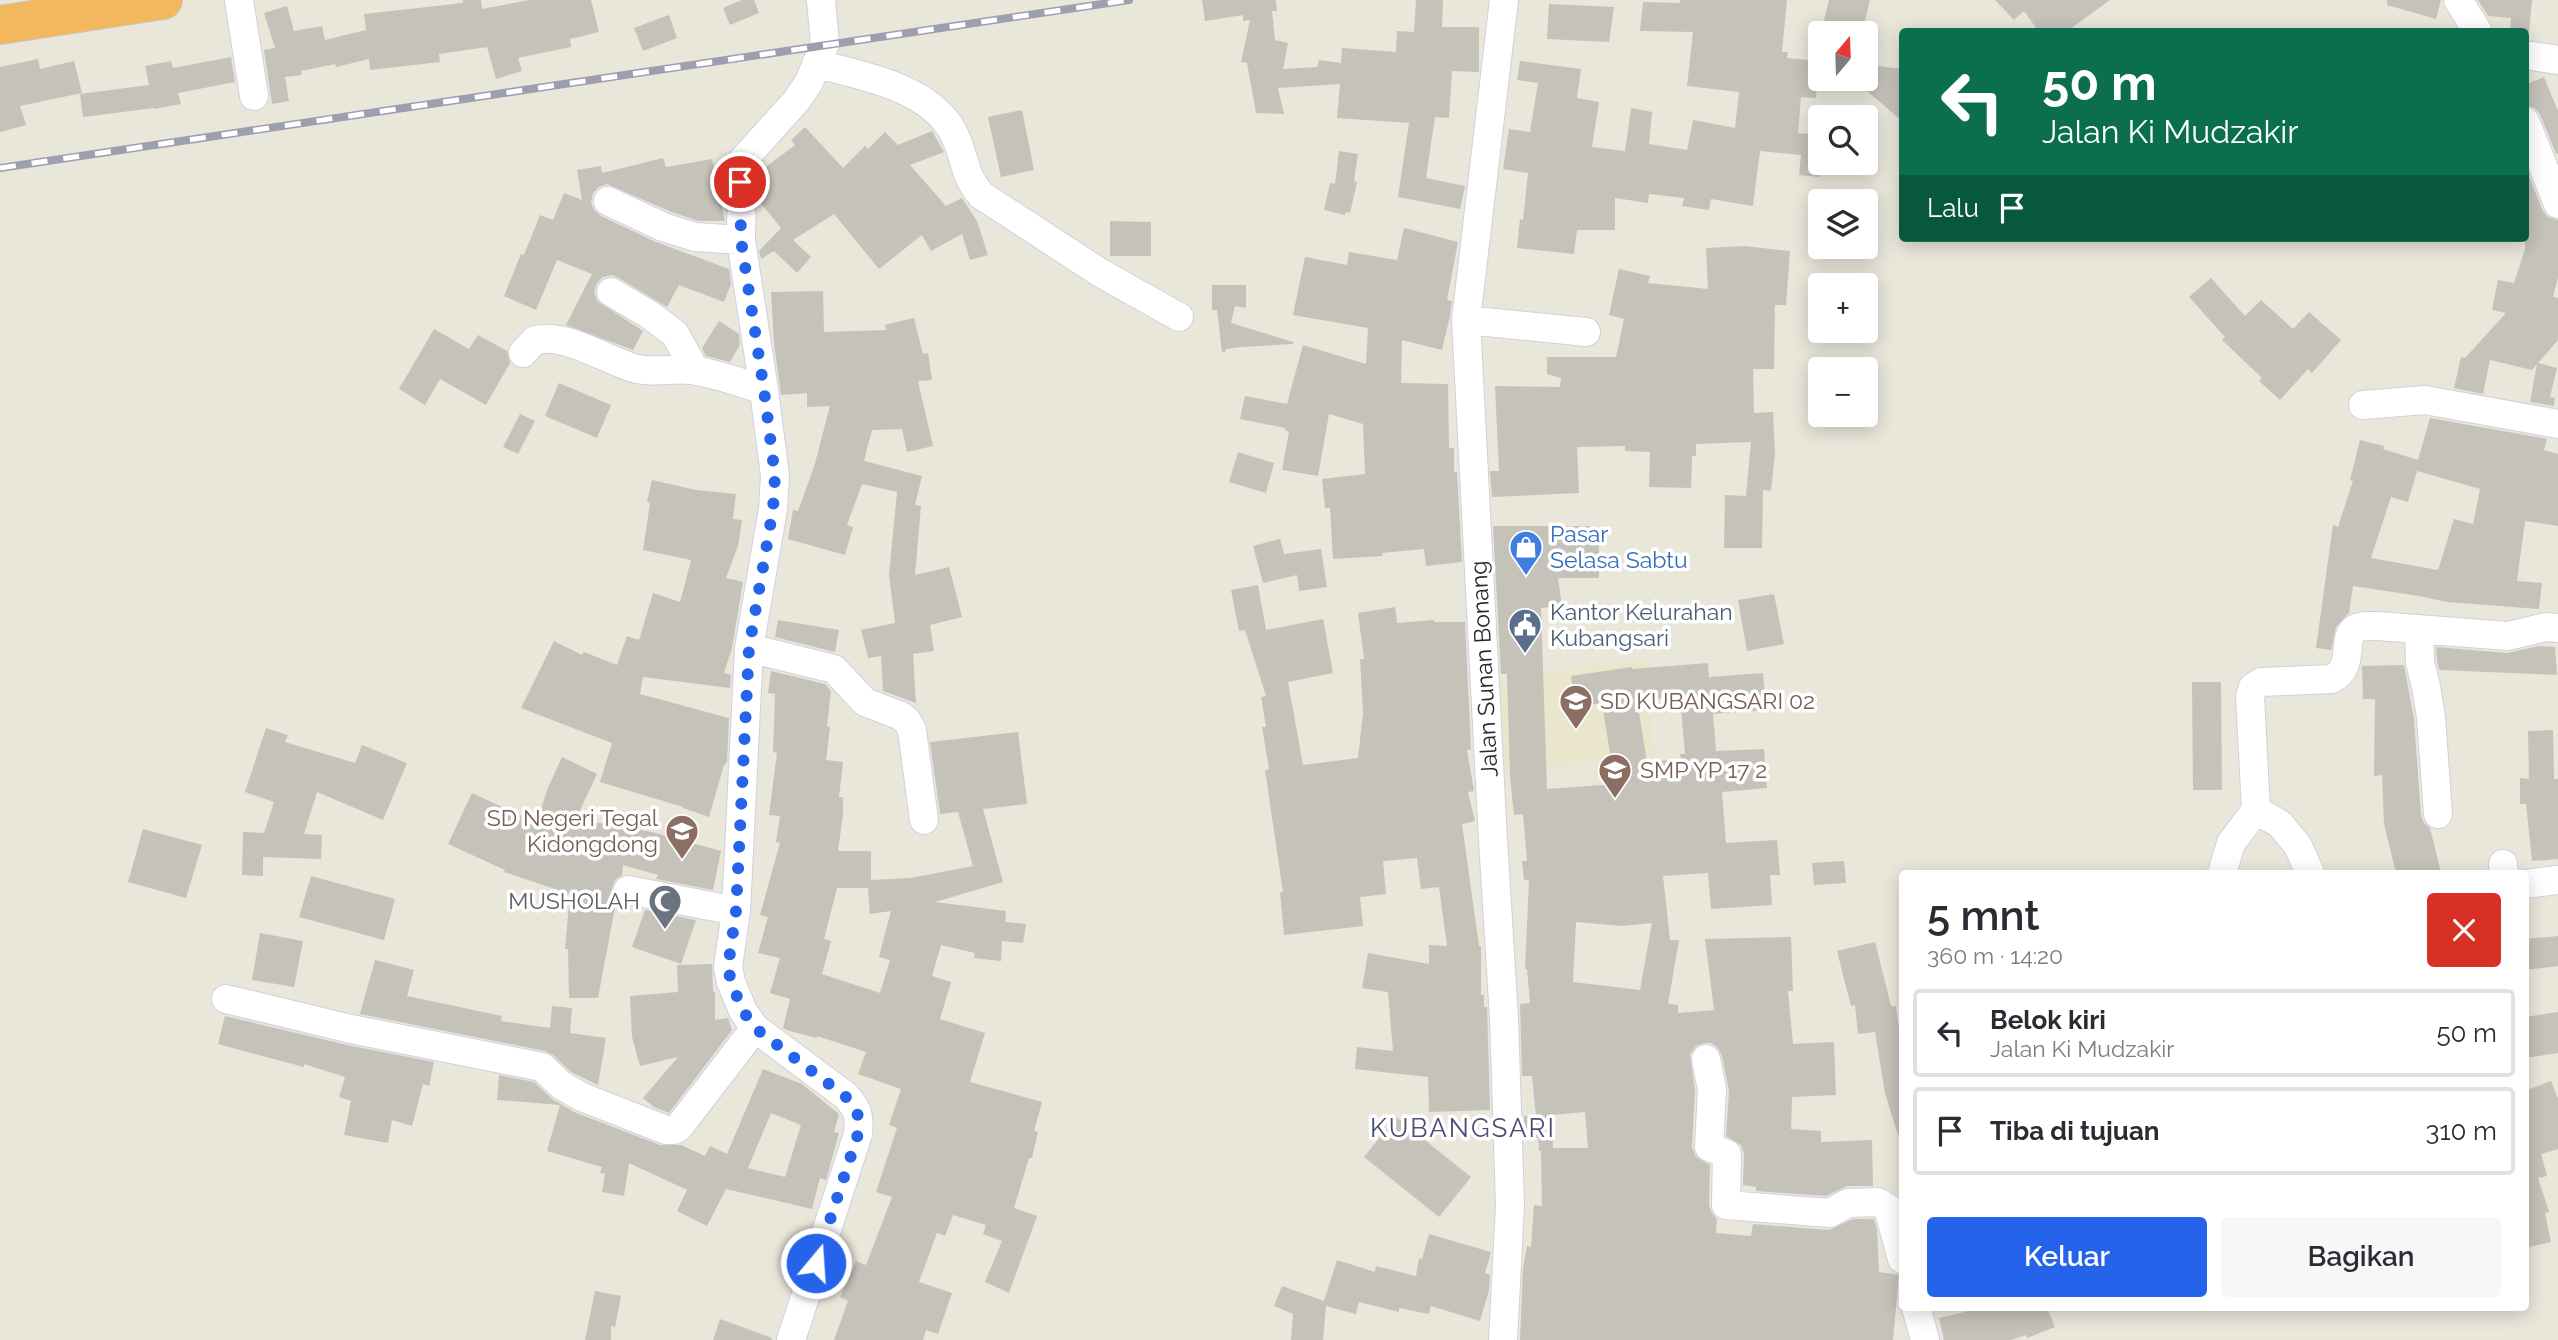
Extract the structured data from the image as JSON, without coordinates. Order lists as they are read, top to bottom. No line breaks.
{"streets":{"street":["Jalan Sunan Bonang"]},"districts":["KUBANGSARI"],"places":{"shop":["Pasar Selasa Sabtu"],"public building":["Kantor Kelurahan Kubangsari"],"school or university":["SD KUBANGSARI 02","SMP YP 17 2","SD Negeri Tegal Kidongdong"],"mosque":["MUSHOLAH"]},"north":"top","page":{"map_buttons":["+","−"],"turn":["50 m","Jalan Ki Mudzakir"],"then":"Lalu","heading":["5 mnt","360 m · 14:20"],"list":[{"name":"Belok kiri","note":"Jalan Ki Mudzakir","value":"50 m"},{"name":"Tiba di tujuan","value":"310 m"}],"buttons":["Keluar","Bagikan"]}}
